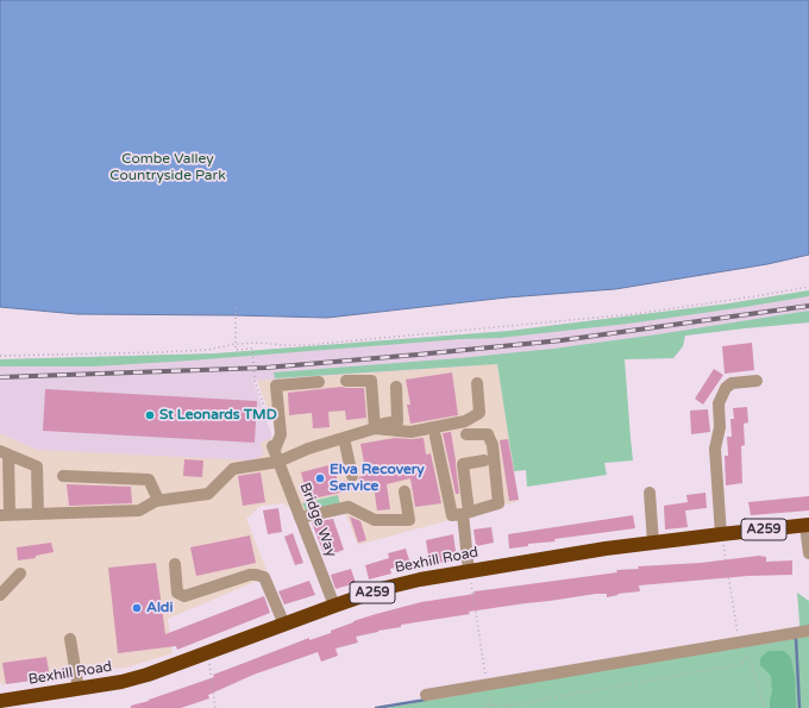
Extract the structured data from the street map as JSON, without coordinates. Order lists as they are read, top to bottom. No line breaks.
{"streets":{"highway":["A259","Bexhill Road"],"street":["Bridge Way"]},"crossings":[["Bridge Way","Bexhill Road"]],"parks":["Combe Valley Countryside Park"],"places":["St Leonards TMD","Elva Recovery Service","Aldi"]}
